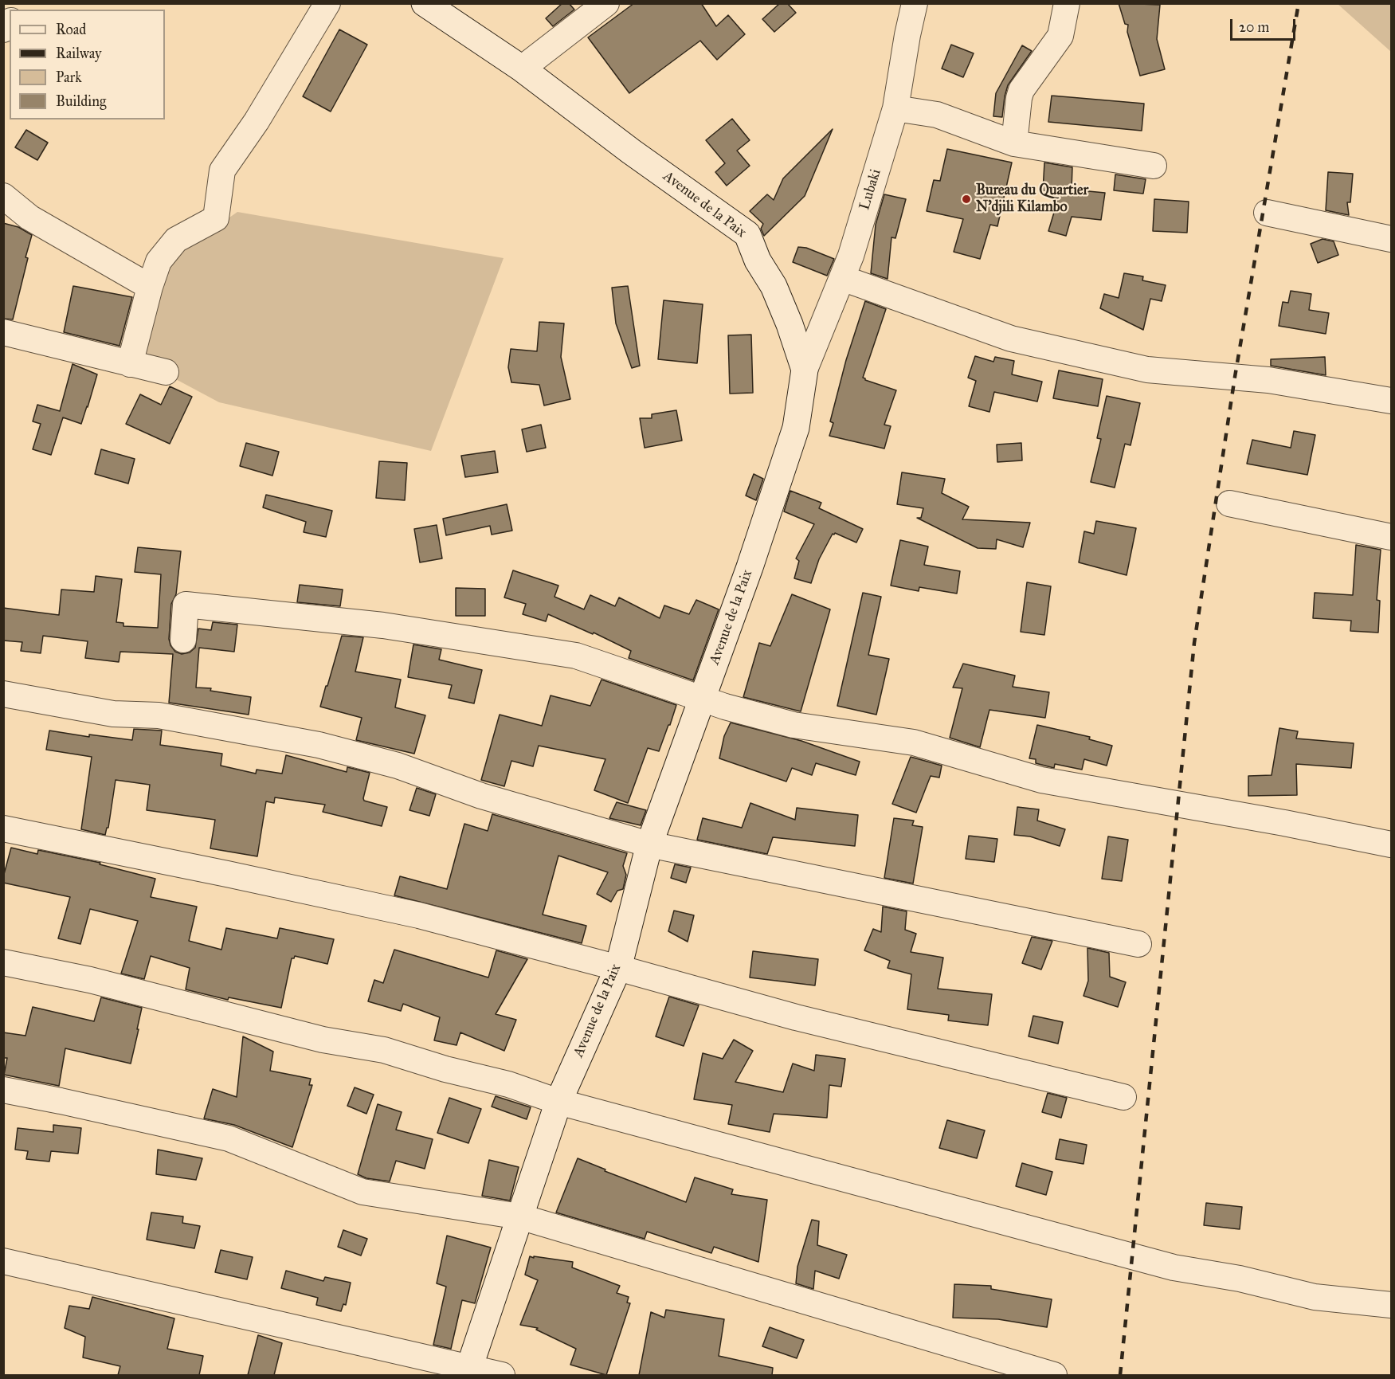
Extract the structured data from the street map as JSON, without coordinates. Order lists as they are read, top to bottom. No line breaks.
{"streets":{"street":["Lubaki","Avenue de la Paix"]},"crossings":[["Lubaki","Avenue de la Paix"]],"places":["Bureau du Quartier N'djili Kilambo"],"legend":["Road","Railway","Park","Building"],"scale_bar":"20 m"}
